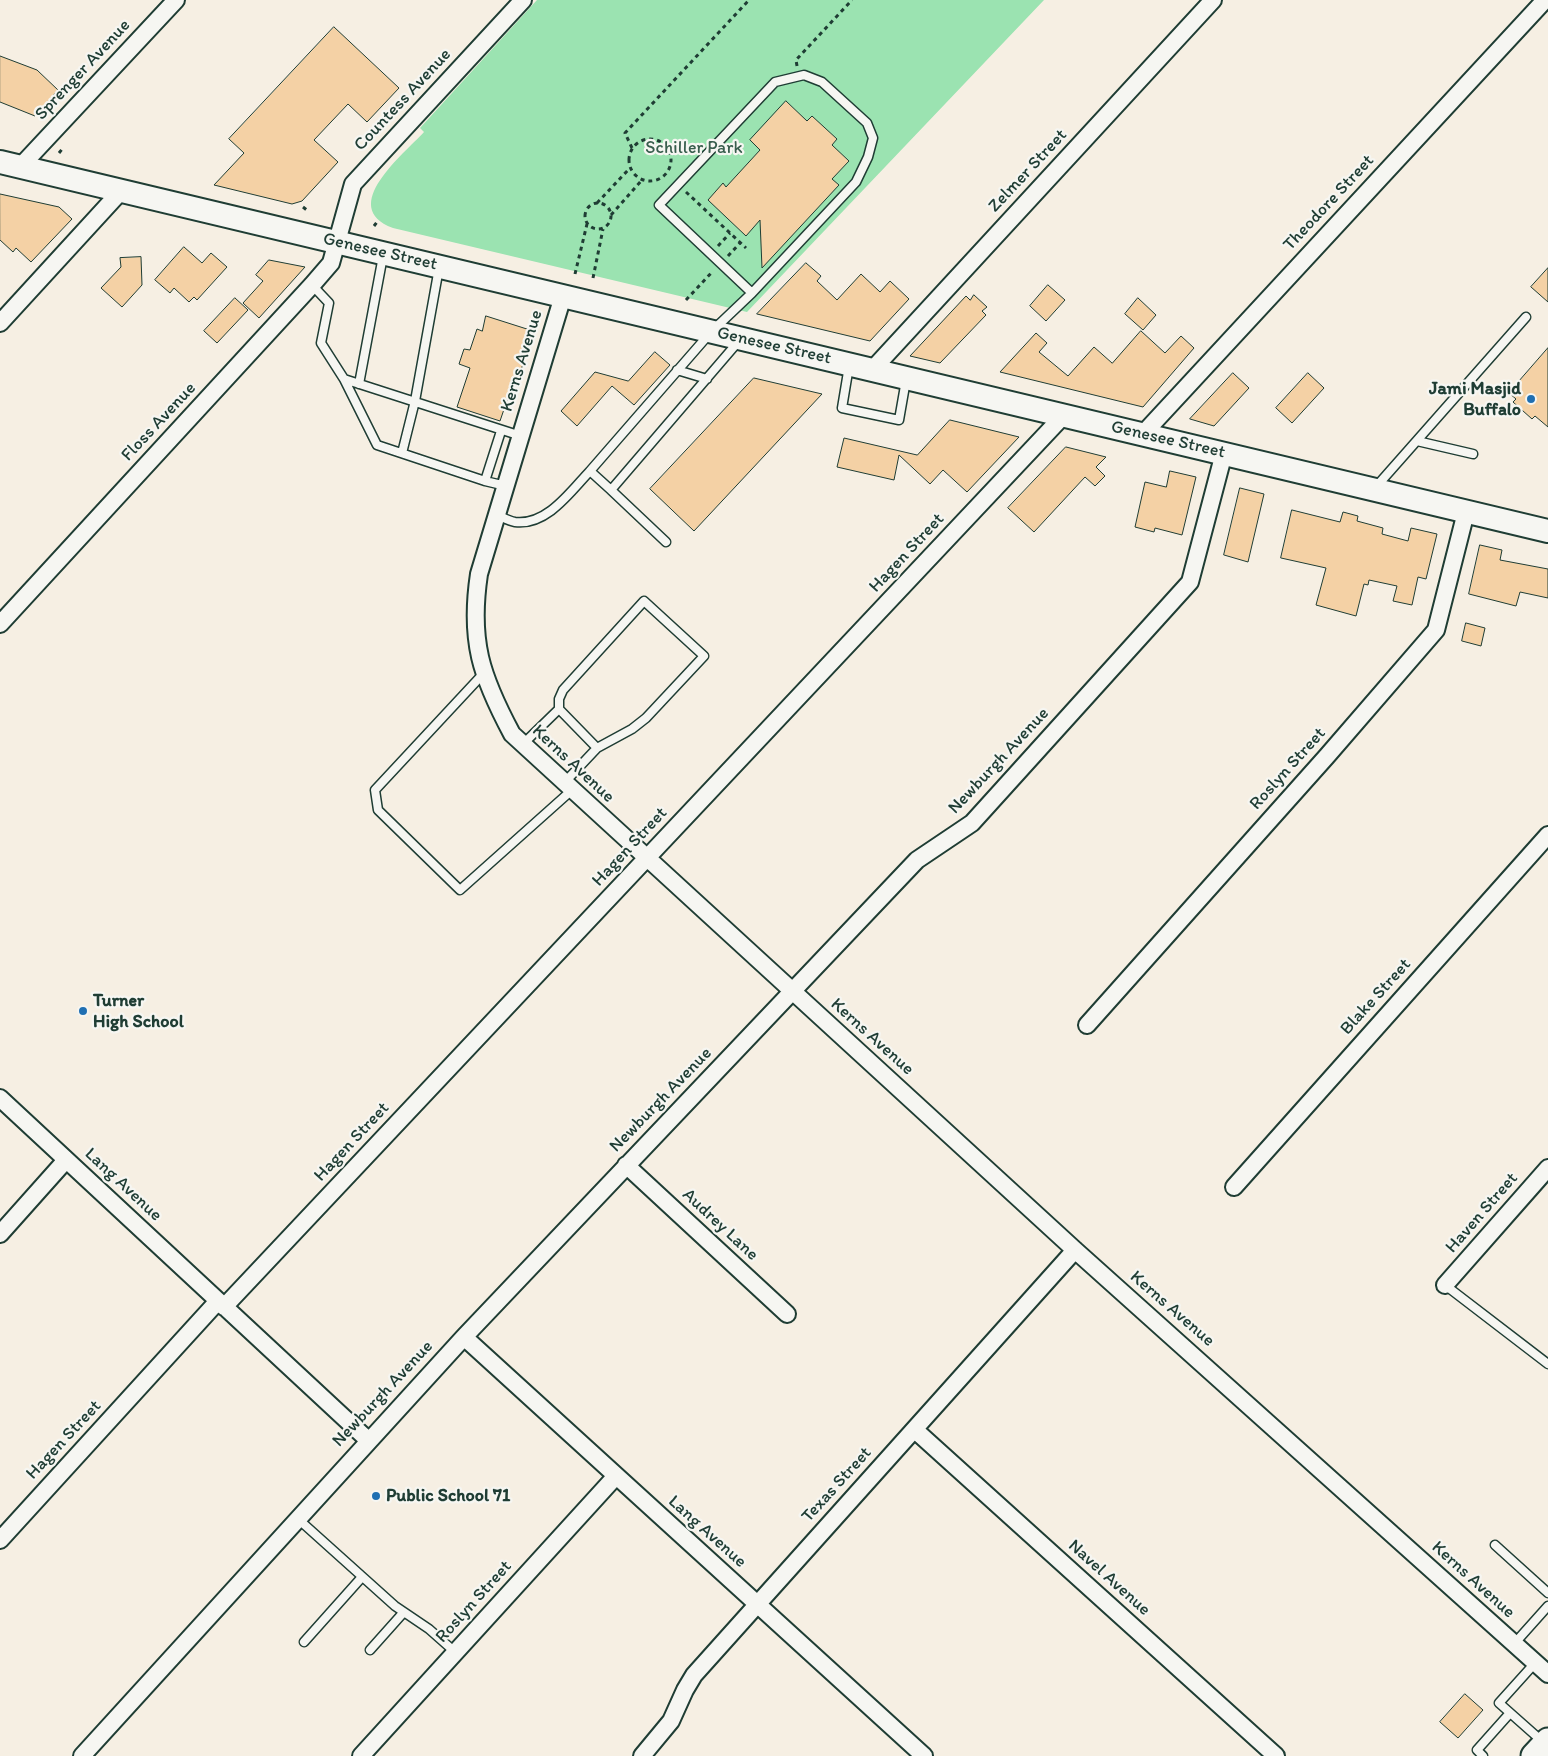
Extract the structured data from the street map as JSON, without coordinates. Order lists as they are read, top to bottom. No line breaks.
{"streets":{"main road":["Genesee Street"],"street":["Sprenger Avenue","Countess Avenue","Zelmer Street","Theodore Street","Kerns Avenue","Floss Avenue","Hagen Street","Newburgh Avenue","Roslyn Street","Blake Street","Lang Avenue","Haven Street","Audrey Lane","Texas Street","Navel Avenue"]},"crossings":[["Sprenger Avenue","Genesee Street"],["Countess Avenue","Genesee Street"],["Countess Avenue","Floss Avenue"],["Zelmer Street","Genesee Street"],["Theodore Street","Genesee Street"],["Genesee Street","Kerns Avenue"],["Genesee Street","Floss Avenue"],["Genesee Street","Hagen Street"],["Genesee Street","Newburgh Avenue"],["Genesee Street","Roslyn Street"],["Kerns Avenue","Hagen Street"],["Kerns Avenue","Newburgh Avenue"],["Kerns Avenue","Texas Street"],["Hagen Street","Lang Avenue"],["Newburgh Avenue","Lang Avenue"],["Newburgh Avenue","Audrey Lane"],["Roslyn Street","Lang Avenue"],["Lang Avenue","Texas Street"],["Texas Street","Navel Avenue"]],"parks":["Schiller Park"],"places":["Jami Masjid Buffalo","Turner High School","Public School 71"]}
